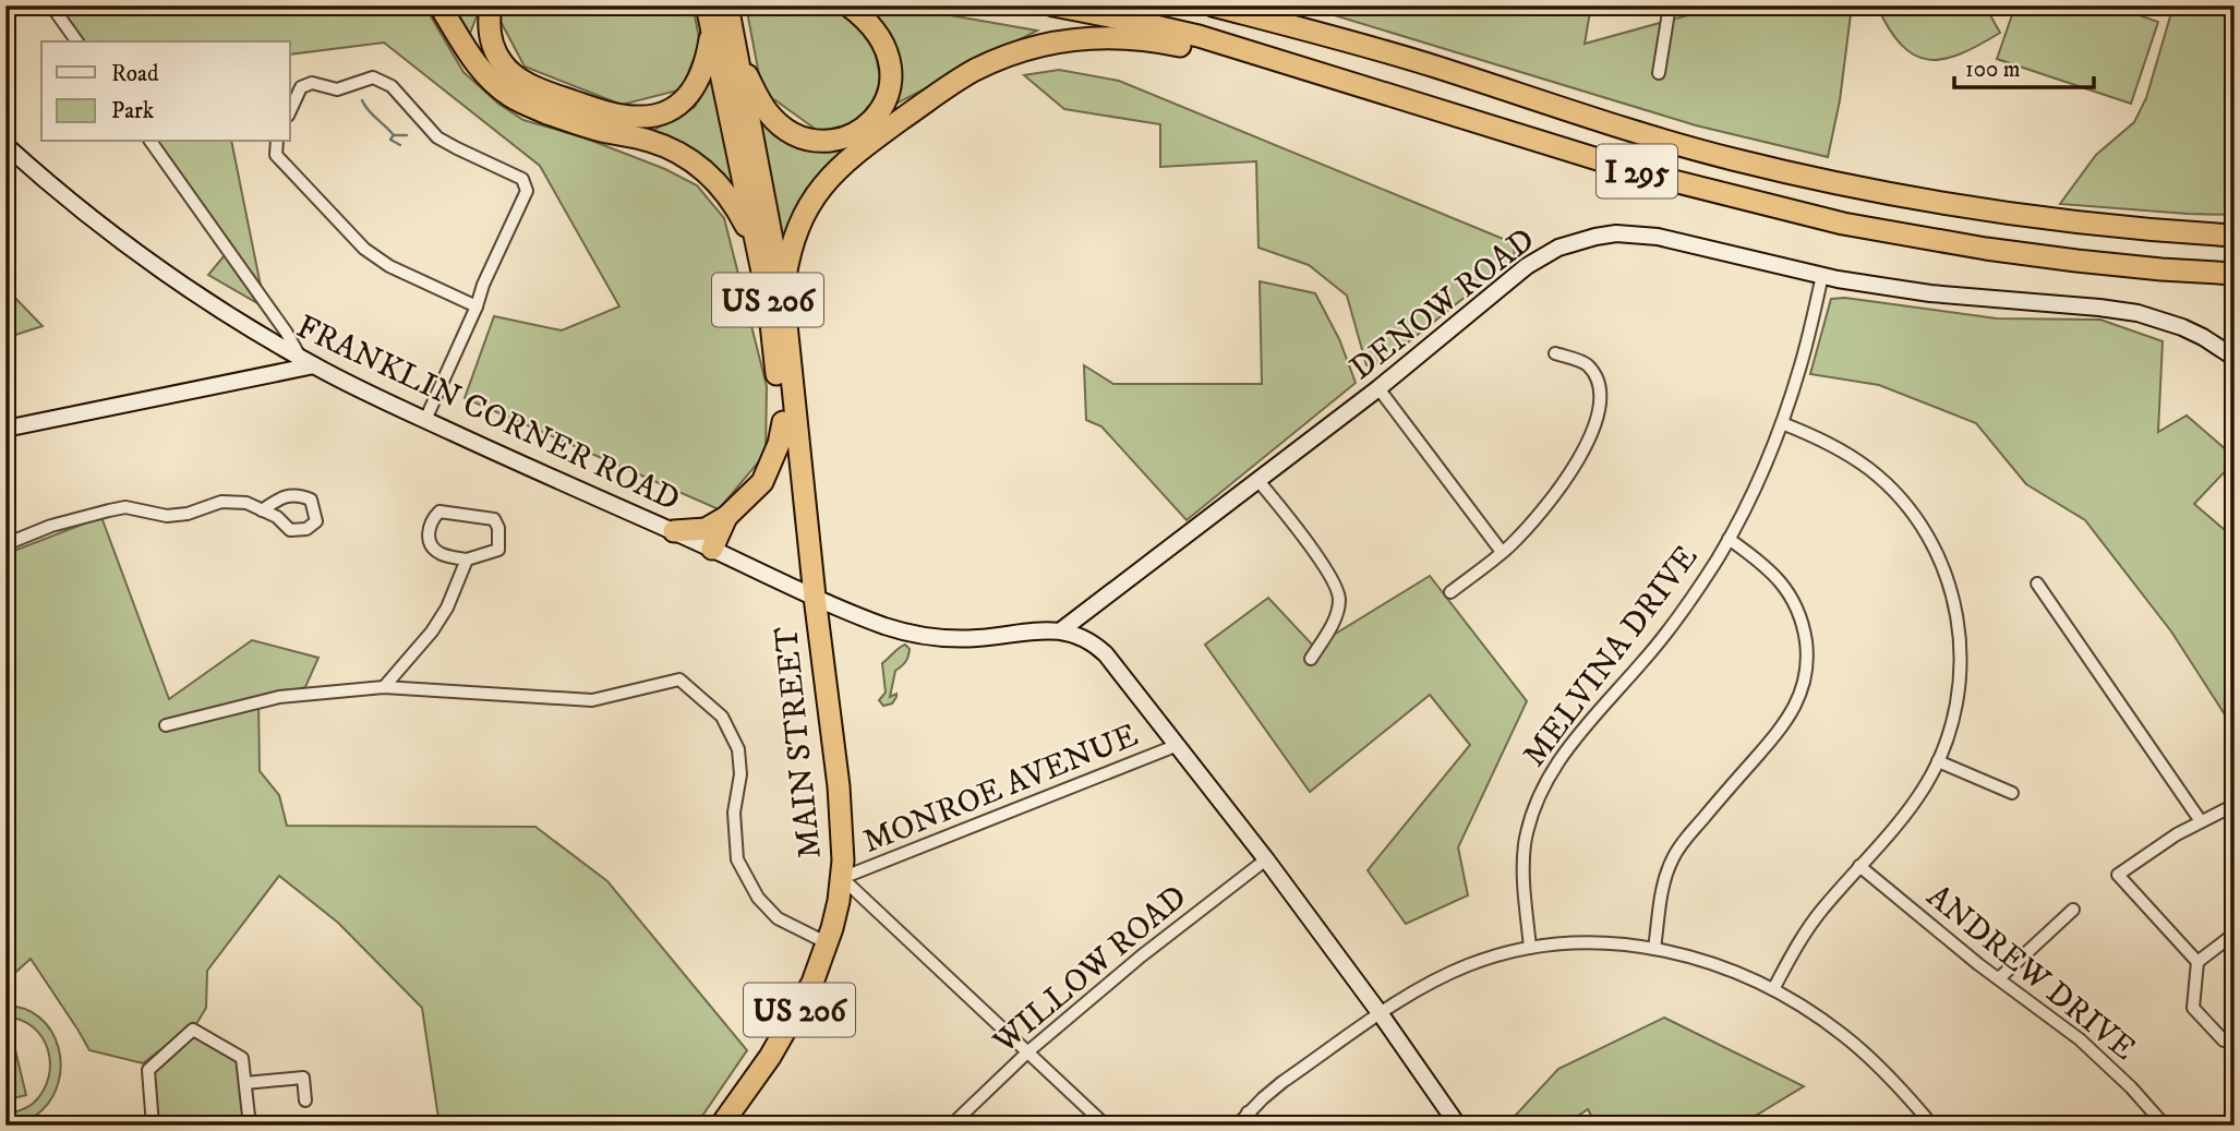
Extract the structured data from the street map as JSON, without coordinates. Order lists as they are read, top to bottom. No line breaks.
{"streets":{"highway":["I 295","US 206","MAIN STREET"],"street":["DENOW ROAD","FRANKLIN CORNER ROAD","MELVINA DRIVE","MONROE AVENUE","WILLOW ROAD","ANDREW DRIVE"]},"crossings":[["US 206","FRANKLIN CORNER ROAD"],["US 206","MAIN STREET"],["DENOW ROAD","FRANKLIN CORNER ROAD"],["DENOW ROAD","MELVINA DRIVE"],["FRANKLIN CORNER ROAD","MAIN STREET"],["MAIN STREET","MONROE AVENUE"]],"legend":["Road","Park"],"scale_bar":"100 m"}
